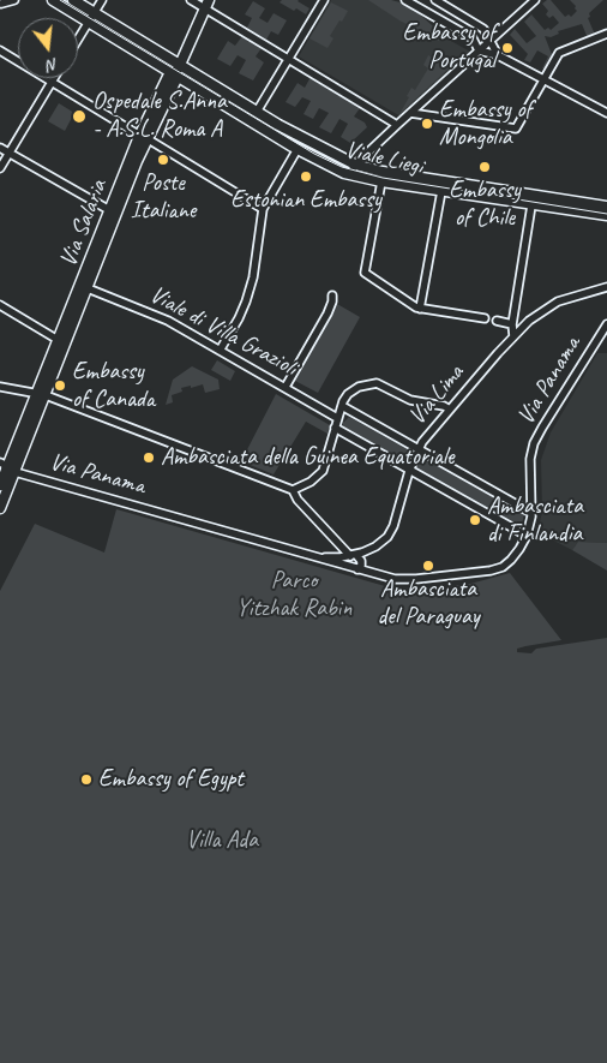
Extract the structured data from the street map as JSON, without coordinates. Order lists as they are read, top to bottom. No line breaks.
{"streets":{"main road":["Viale Liegi","Via Salaria"],"street":["Viale di Villa Grazioli","Via Panama","Via Lima"]},"crossings":[["Viale Liegi","Via Salaria"],["Via Salaria","Viale di Villa Grazioli"],["Via Salaria","Via Panama"]],"parks":["Parco Yitzhak Rabin","Villa Ada"],"places":["Embassy of Portugal","Ospedale S.Anna - A.S.L. Roma A","Embassy of Mongolia","Poste Italiane","Embassy of Chile","Estonian Embassy","Embassy of Canada","Ambasciata della Guinea Equatoriale","Ambasciata di Finlandia","Ambasciata del Paraguay","Embassy of Egypt"],"north":"bottom"}
